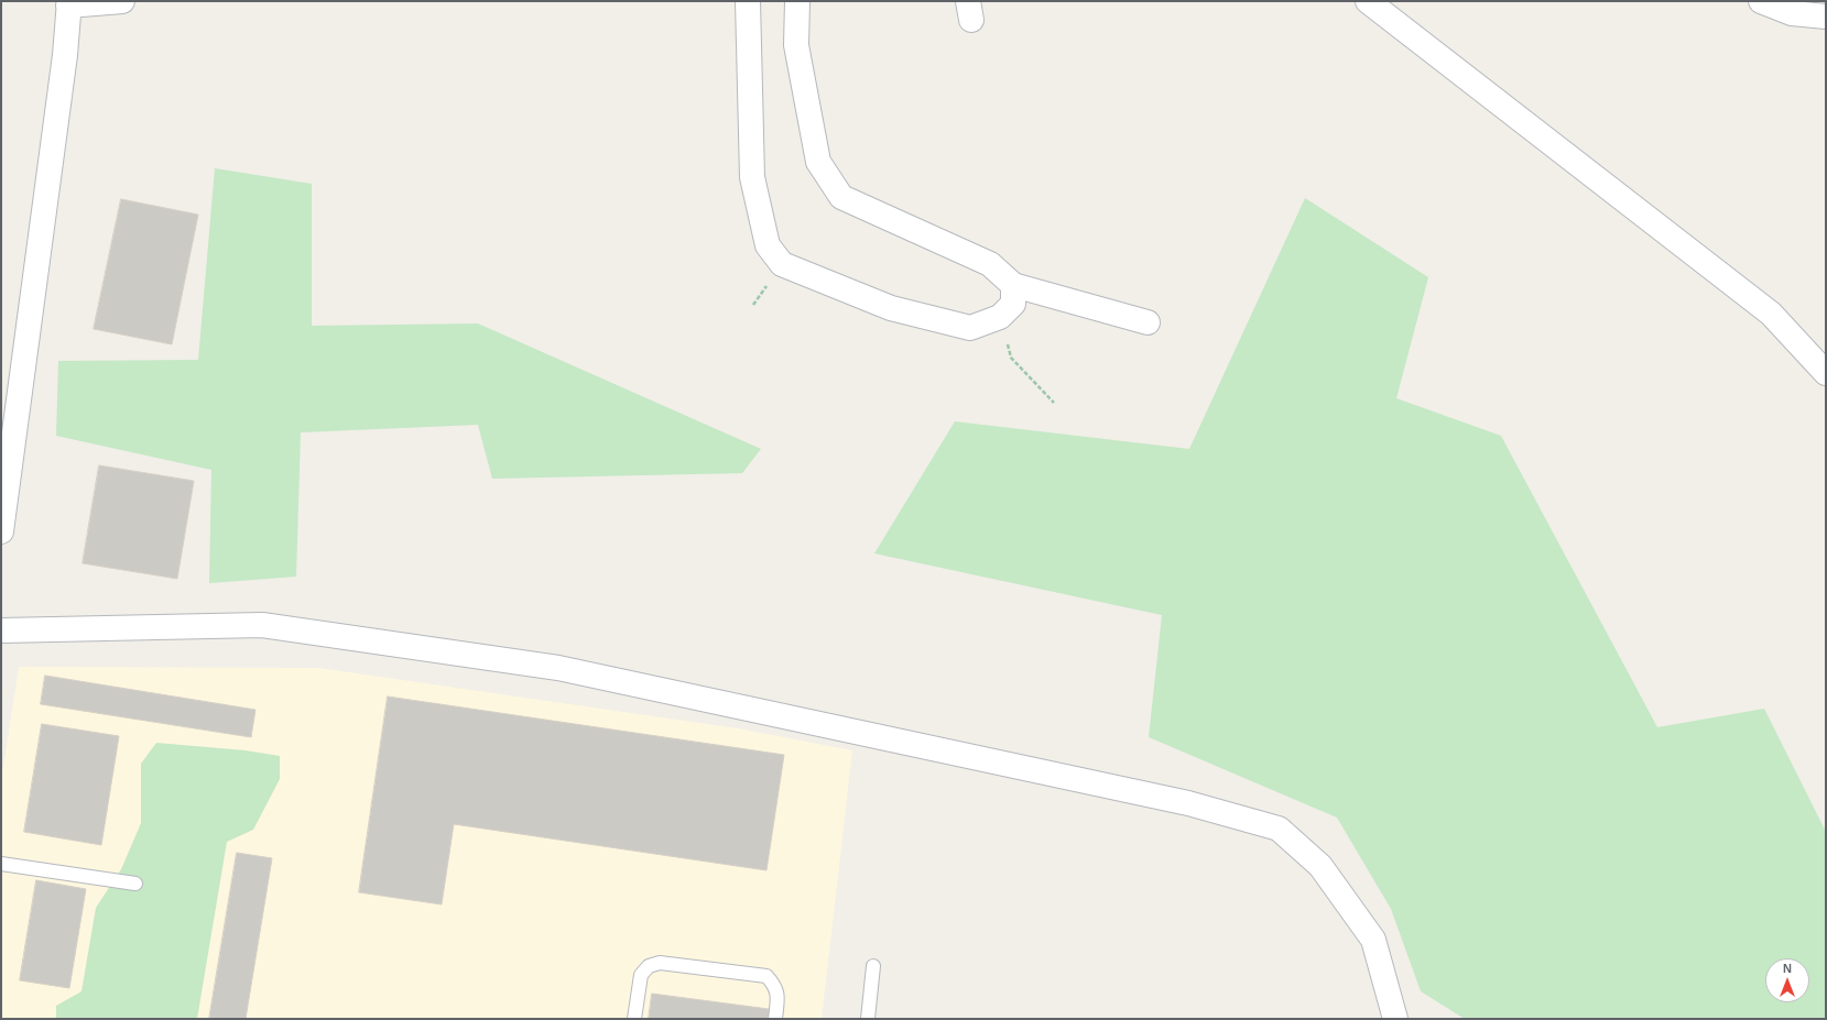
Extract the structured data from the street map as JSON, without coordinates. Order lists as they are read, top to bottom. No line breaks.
{"north":"top"}
